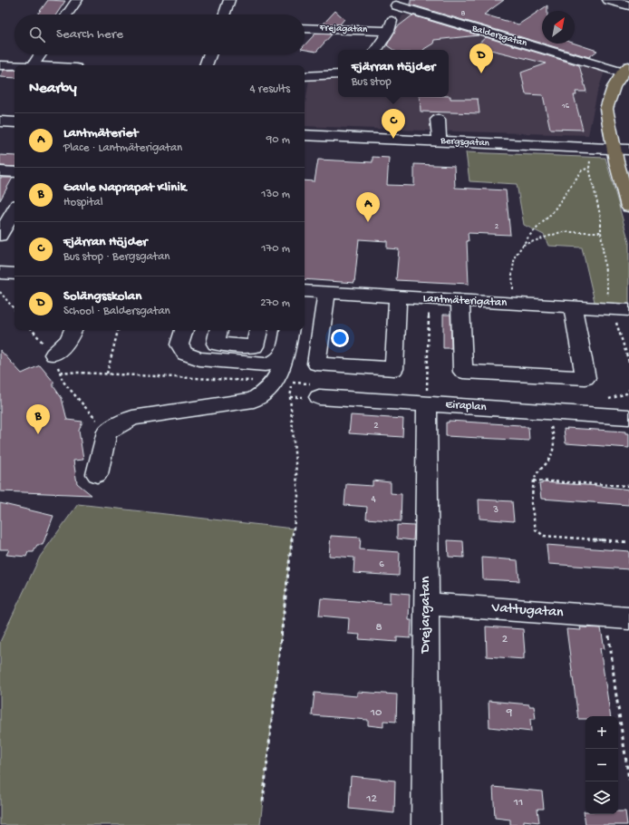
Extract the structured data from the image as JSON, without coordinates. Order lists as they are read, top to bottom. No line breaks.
{"streets":{"street":["Frejagatan","Baldersgatan","Bergsgatan","Lantmäterigatan","Eiraplan","Vattugatan","Drejargatan"]},"crossings":[["Eiraplan","Drejargatan"],["Vattugatan","Drejargatan"]],"house_numbers":["8","16","2","2","4","3","6","8","2","10","9","12","11"],"north":"top right","page":{"search":"Search here","pins":["D","C","A","B"],"popup":["Fjärran Höjder","Bus stop"],"heading":["Nearby","4 results"],"list":[{"mark":"A","name":"Lantmäteriet","note":"Place · Lantmäterigatan","value":"90 m"},{"mark":"B","name":"Gavle Naprapat Klinik","note":"Hospital","value":"130 m"},{"mark":"C","name":"Fjärran Höjder","note":"Bus stop · Bergsgatan","value":"170 m"},{"mark":"D","name":"Solängsskolan","note":"School · Baldersgatan","value":"270 m"}],"map_buttons":["+","−"]}}
